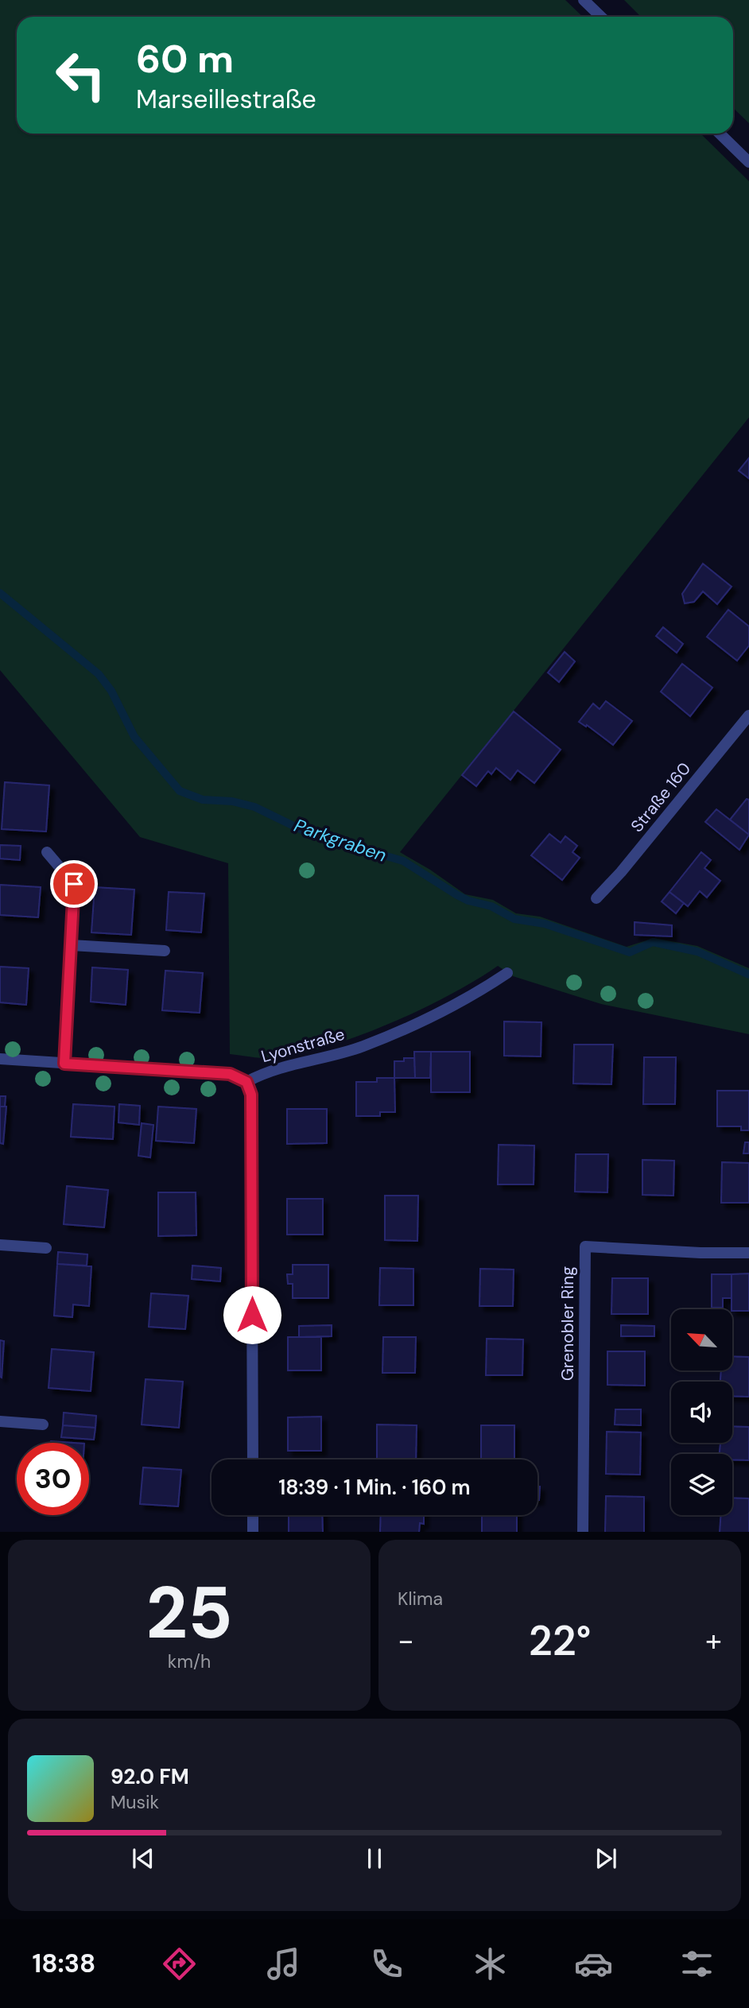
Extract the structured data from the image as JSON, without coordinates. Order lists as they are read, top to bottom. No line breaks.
{"streets":{"street":["Straße 160","Lyonstraße","Grenobler Ring"]},"water":["Parkgraben"],"north":"top left","page":{"turn":["60 m","Marseillestraße"],"limit":"30","trip":"18:39 · 1 Min. · 160 m","tile":[["25","km/h"],"Klima"],"heat":["−","22°","+"],"song":["92.0 FM","Musik"],"tabs":"18:38"}}
